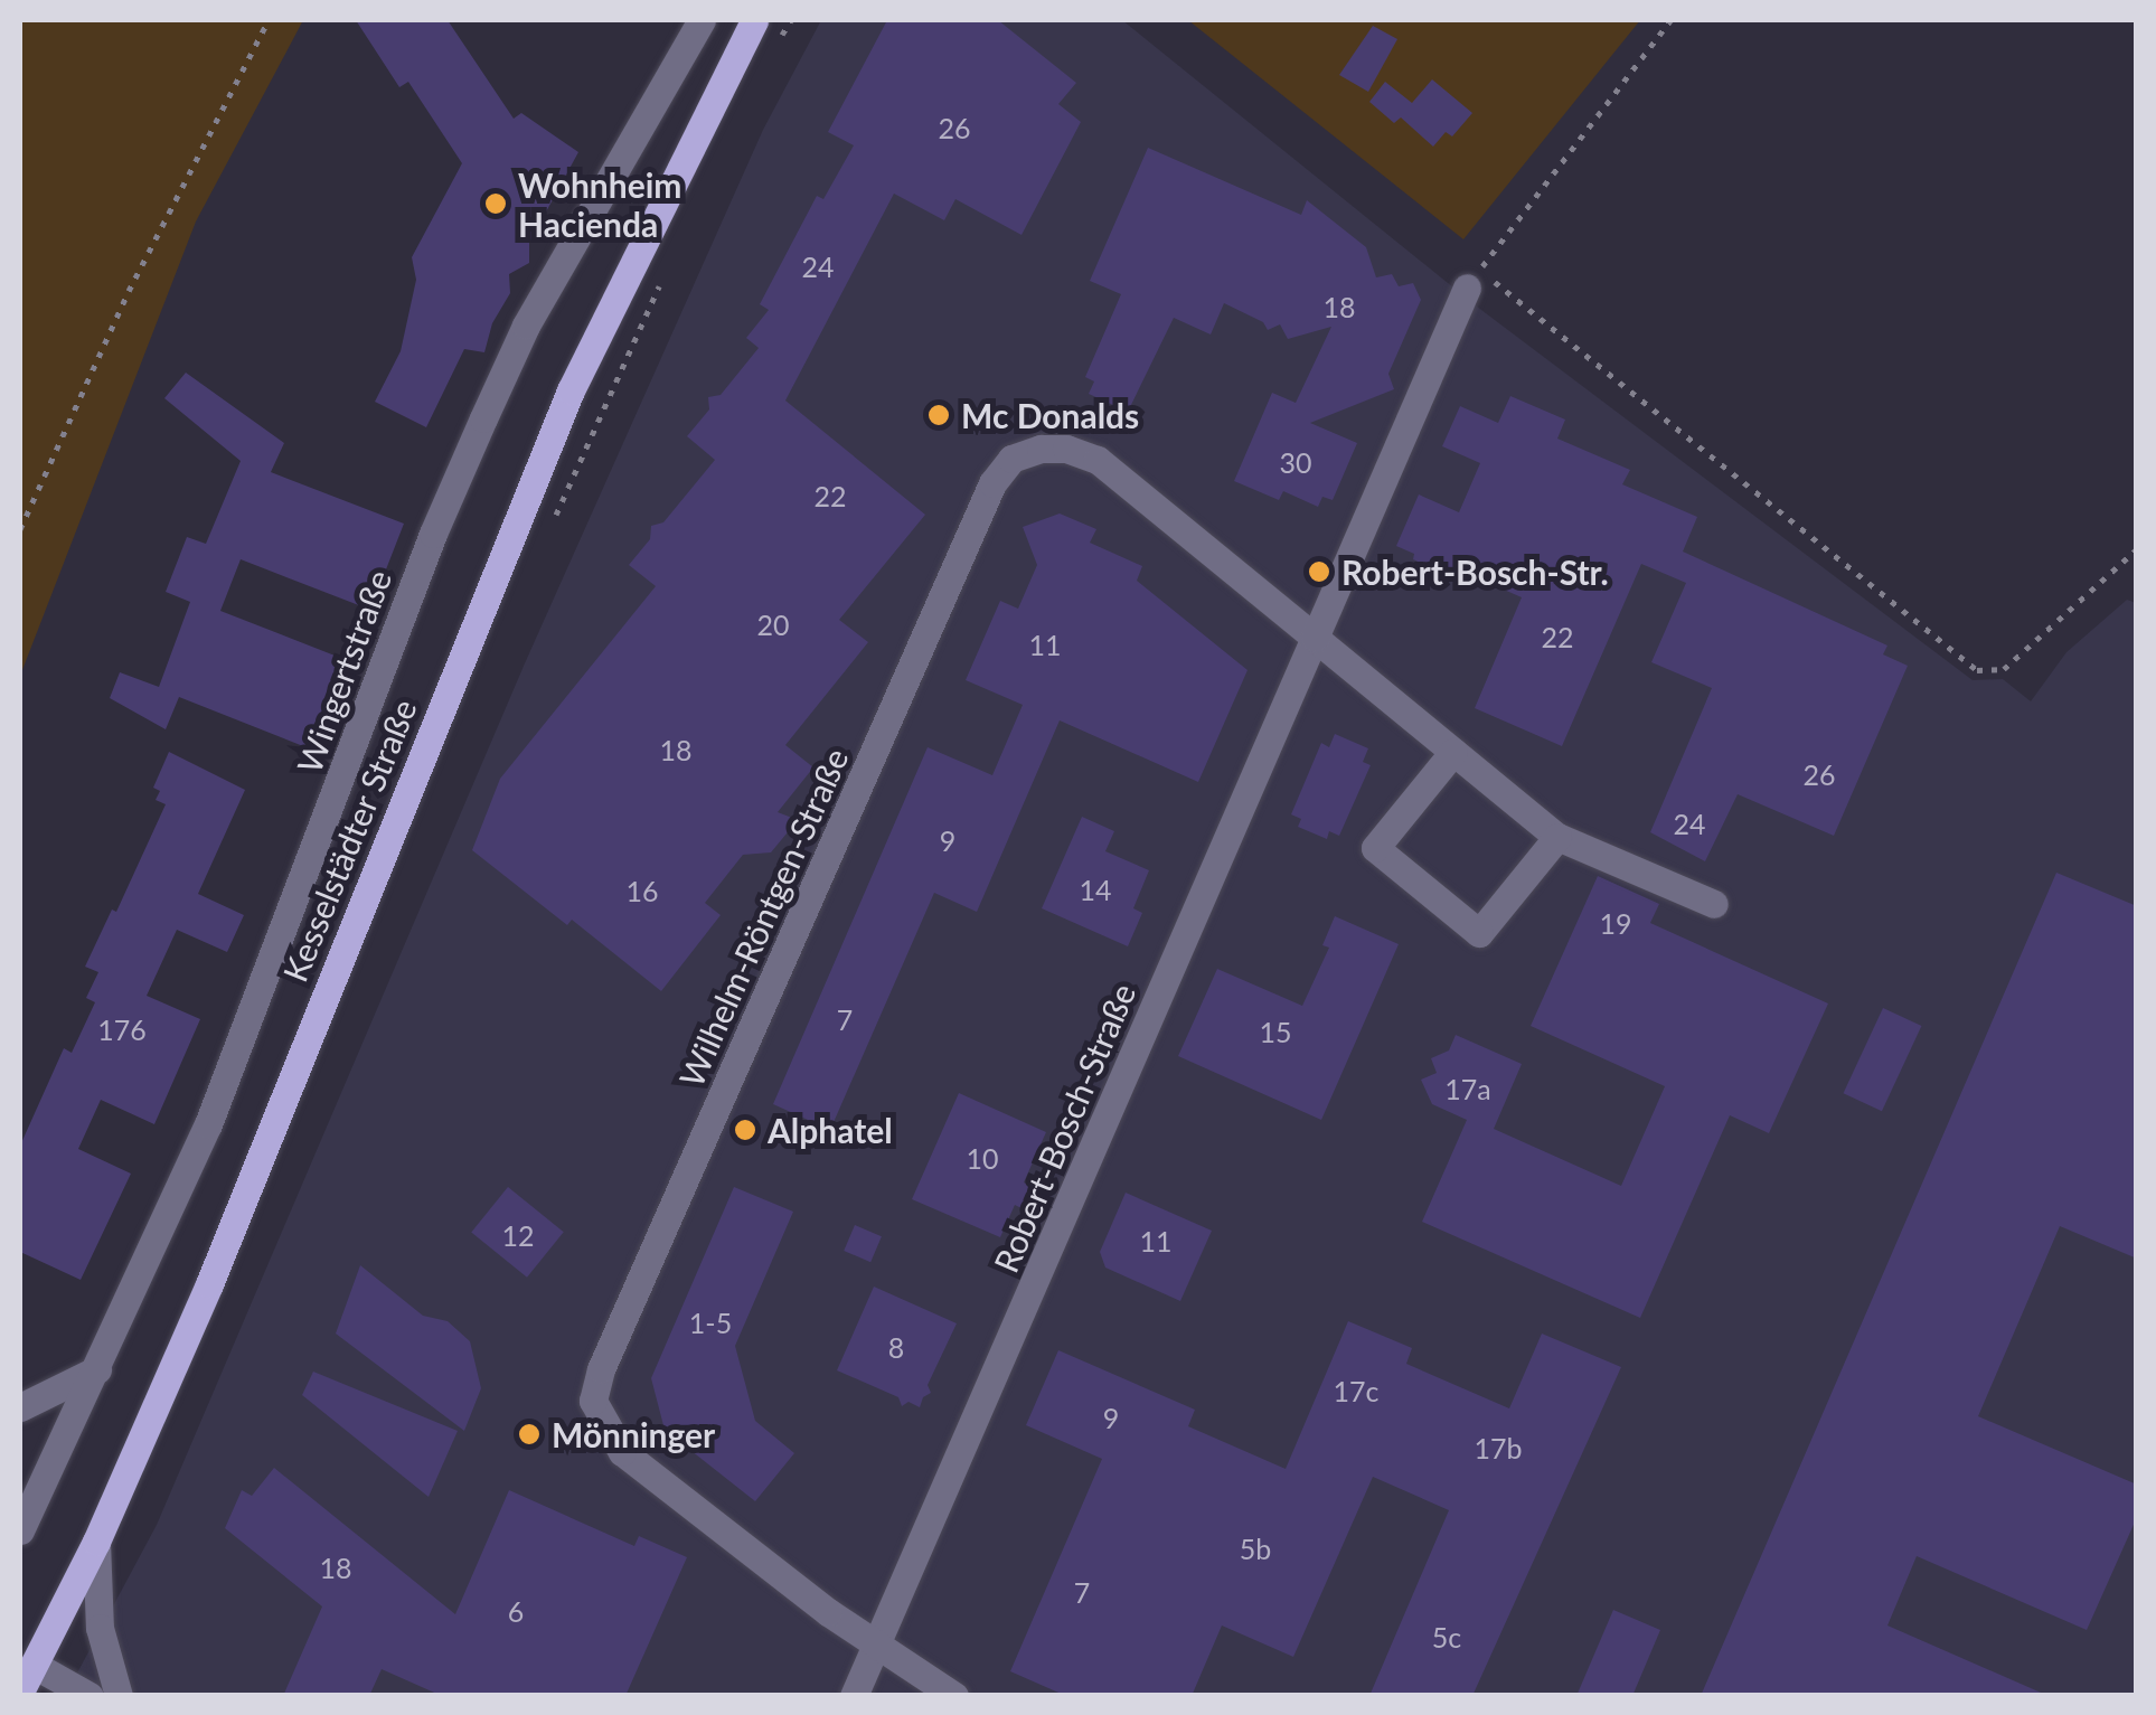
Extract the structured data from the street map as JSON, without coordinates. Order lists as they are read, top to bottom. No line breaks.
{"streets":{"main road":["Kesselstädter Straße"],"street":["Wingertstraße","Wilhelm-Röntgen-Straße","Robert-Bosch-Straße"]},"crossings":[["Wilhelm-Röntgen-Straße","Robert-Bosch-Straße"]],"places":["Wohnheim Hacienda","Mc Donalds","Robert-Bosch-Str.","Alphatel","Mönninger"],"house_numbers":["26","24","18","30","22","20","22","11","18","26","24","9","14","16","19","7","176","15","17a","10","12","11","1-5","8","17c","9","17b","5b","18","7","6","5c"]}
